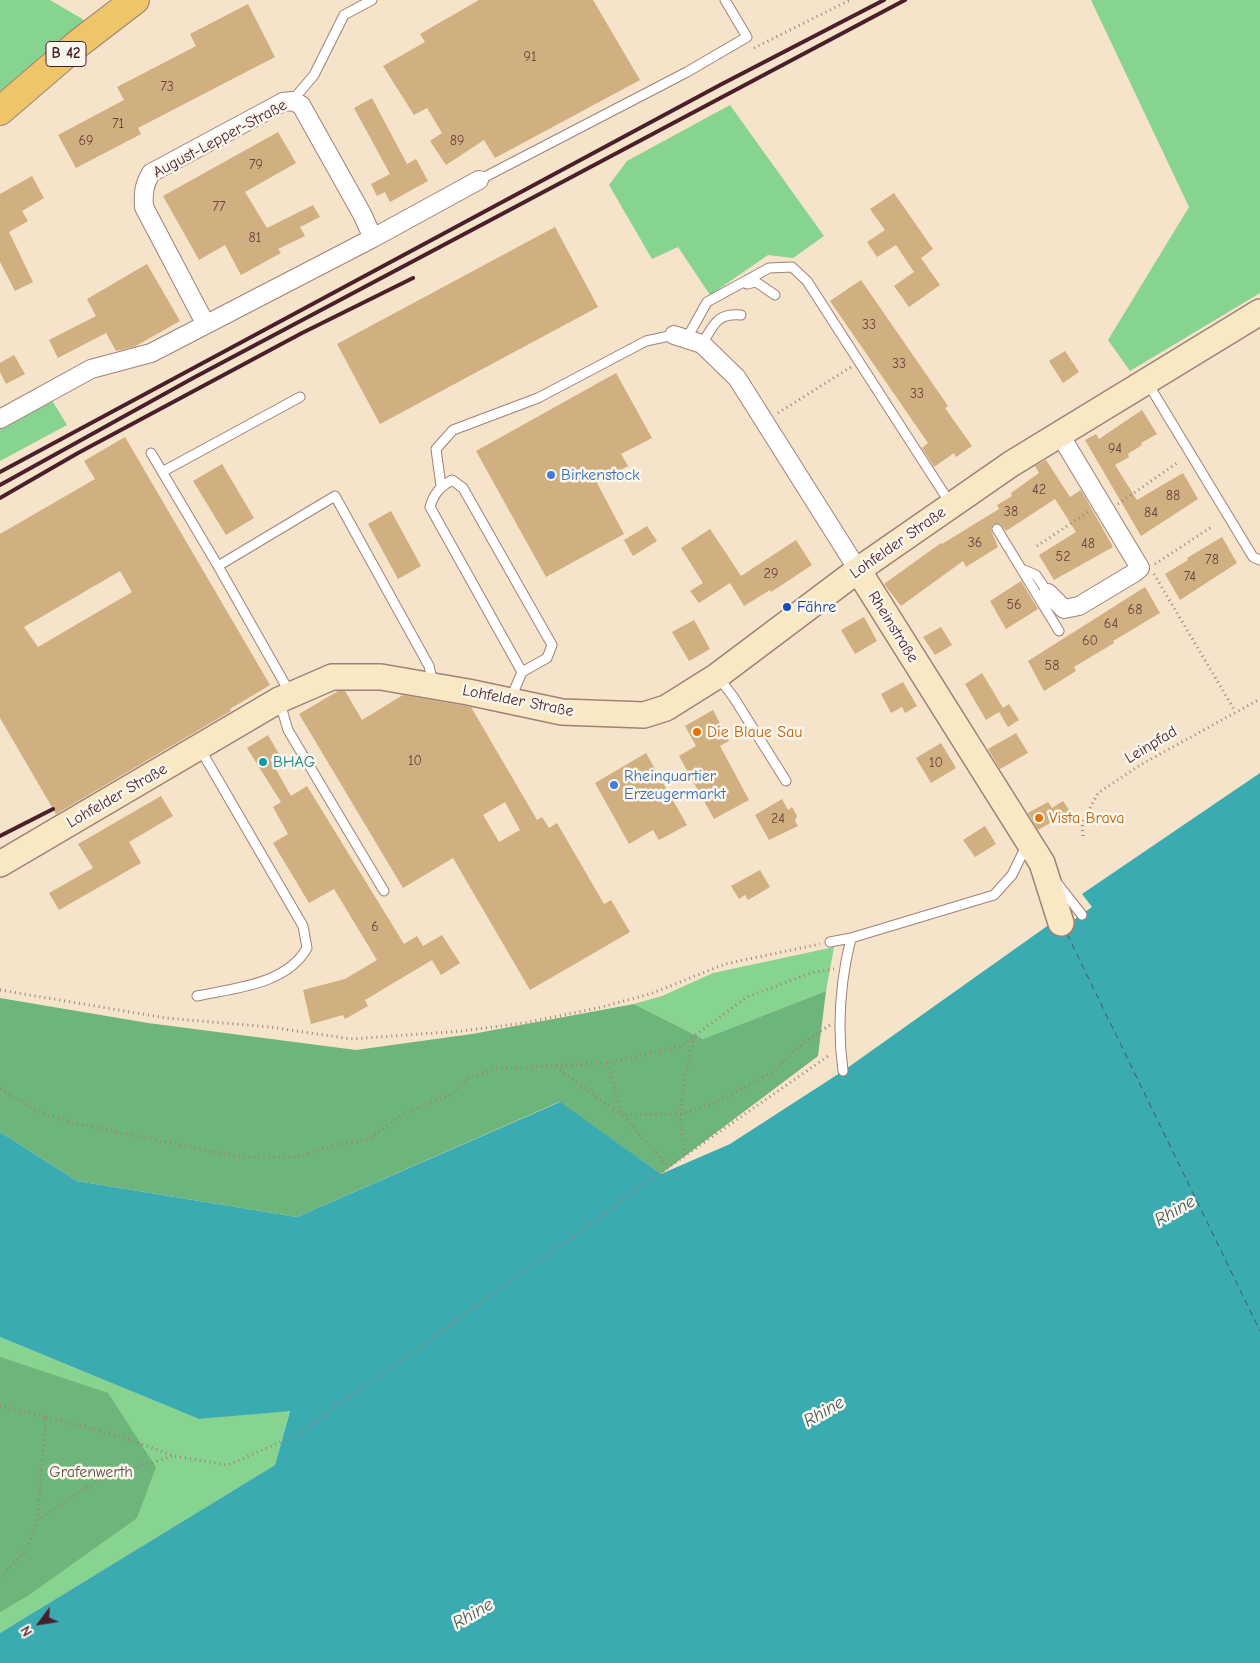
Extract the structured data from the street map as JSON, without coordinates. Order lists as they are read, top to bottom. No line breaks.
{"streets":{"main road":["B 42"],"street":["August-Lepper-Straße","Lohfelder Straße","Rheinstraße"],"path":["Leinpfad"]},"crossings":[["Lohfelder Straße","Rheinstraße"]],"water":["Rhine"],"parks":["Grafenwerth"],"places":["Birkenstock","Fähre","Die Blaue Sau","BHAG","Rheinquartier Erzeugermarkt","Vista Brava"],"house_numbers":["91","73","71","69","89","79","77","81","33","33","33","94","42","88","38","84","36","48","52","78","29","74","56","68","64","60","58","10","10","24","6"],"north":"bottom left"}
